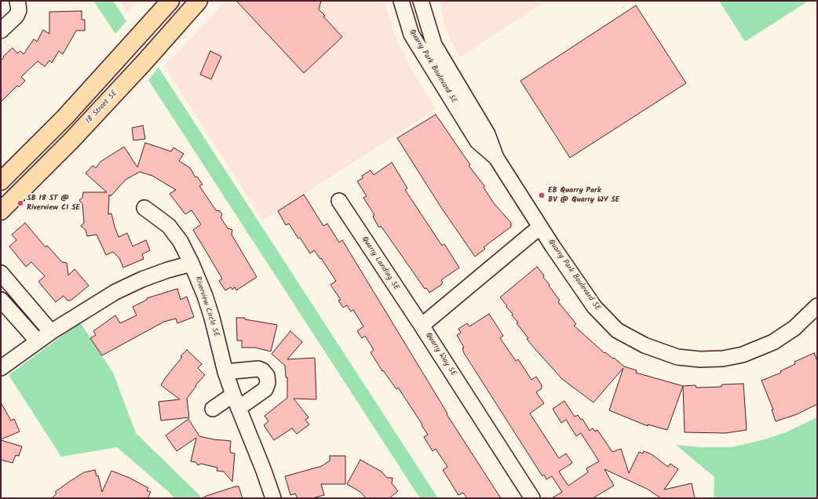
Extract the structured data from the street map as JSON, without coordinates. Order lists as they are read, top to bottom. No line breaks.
{"streets":{"main road":["18 Street SE"],"street":["Quarry Park Boulevard SE","Quarry Landing SE","Riverview Circle SE","Quarry Way SE"]},"crossings":[["Quarry Park Boulevard SE","Quarry Way SE"],["Quarry Landing SE","Quarry Way SE"]],"places":["EB Quarry Park BV @ Quarry WY SE","SB 18 ST @ Riverview CI SE"]}
